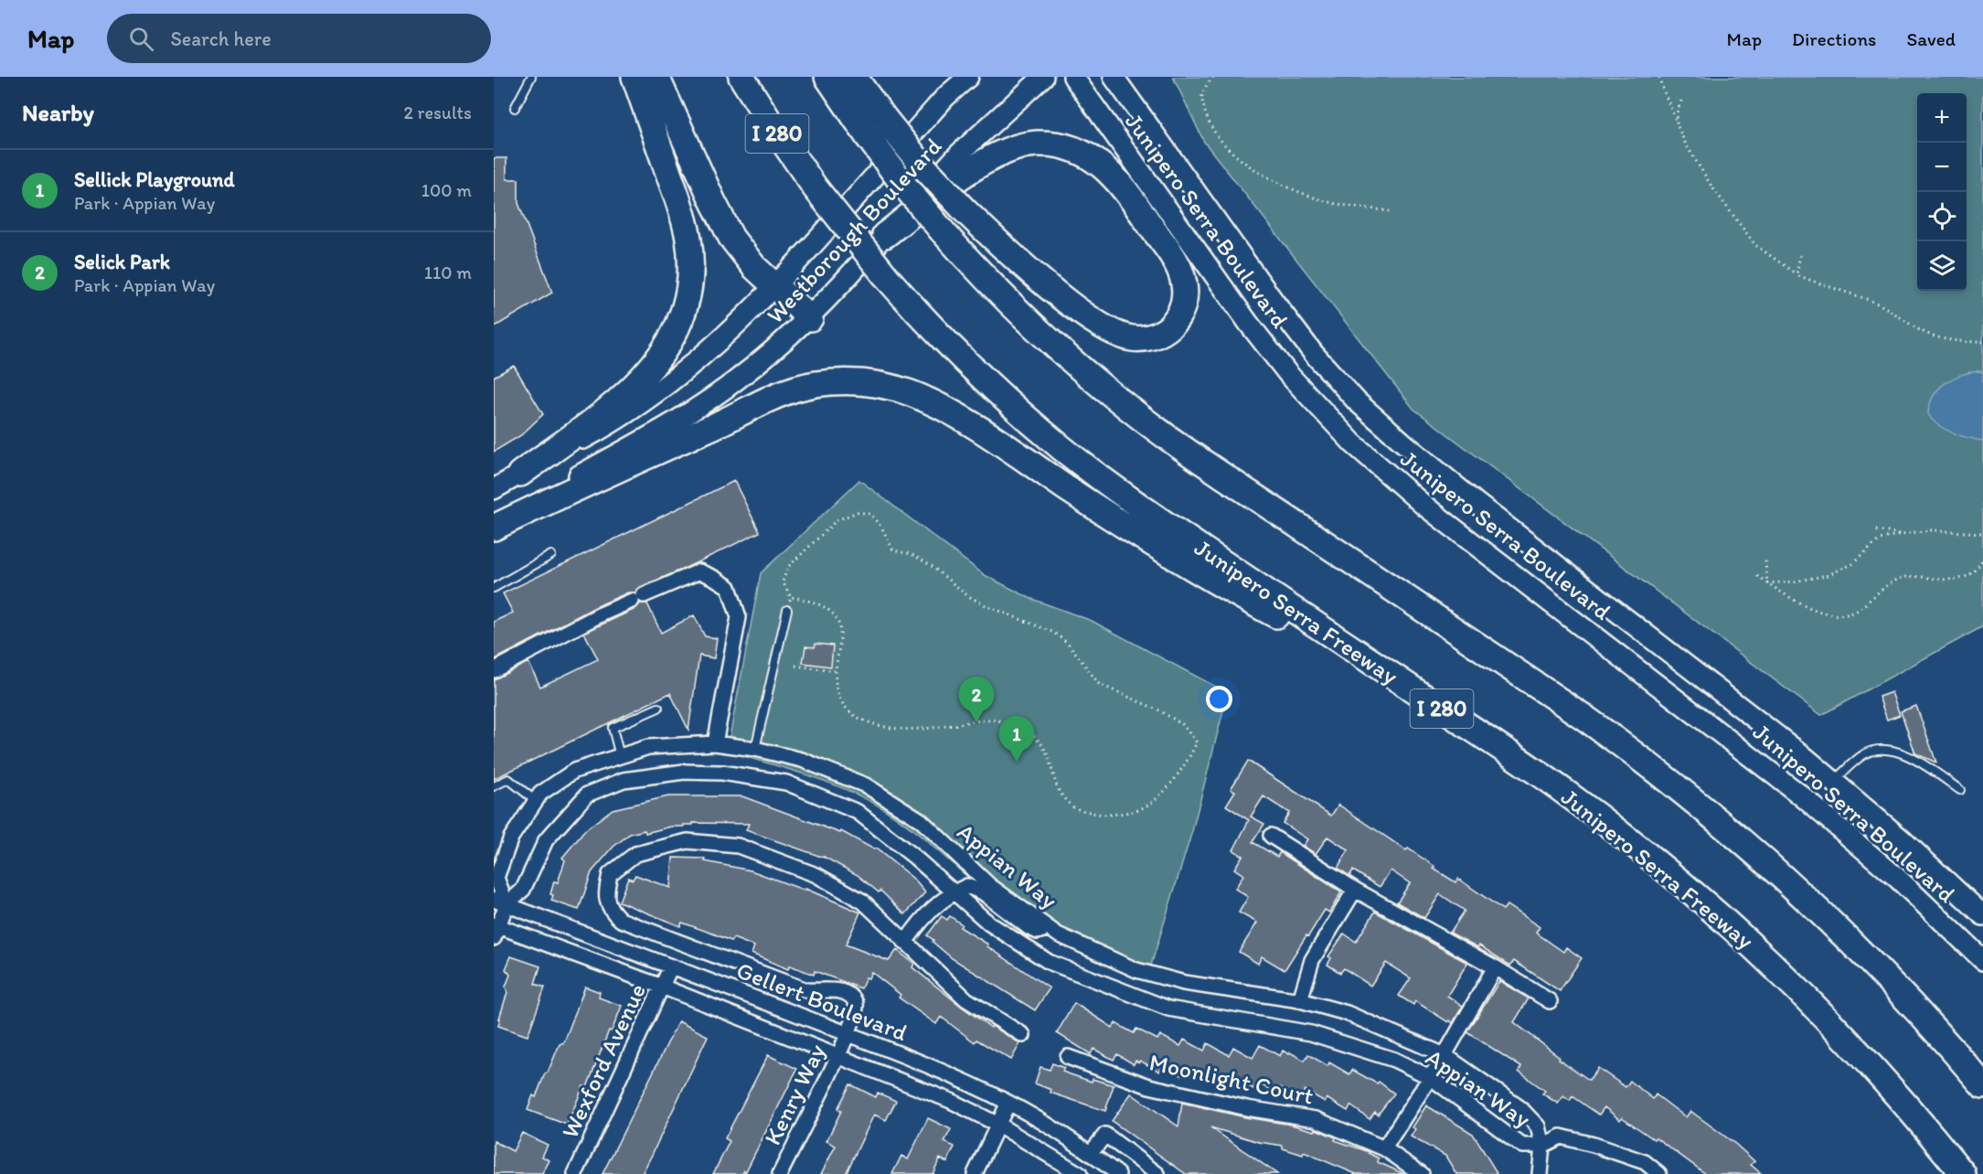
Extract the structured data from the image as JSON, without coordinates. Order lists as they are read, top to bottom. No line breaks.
{"streets":{"highway":["I 280","Junipero Serra Freeway"],"main road":["Junipero Serra Boulevard","Westborough Boulevard"],"street":["Appian Way","Gellert Boulevard","Wexford Avenue","Moonlight Court","Kenry Way"]},"crossings":[["Appian Way","Gellert Boulevard"],["Gellert Boulevard","Wexford Avenue"],["Gellert Boulevard","Kenry Way"]],"page":{"header":"Map","search":"Search here","nav":["Map","Directions","Saved"],"heading":["Nearby","2 results"],"map_buttons":["+","−"],"list":[{"mark":"1","name":"Sellick Playground","note":"Park · Appian Way","value":"100 m"},{"mark":"2","name":"Selick Park","note":"Park · Appian Way","value":"110 m"}],"pins":["2","1"]}}
